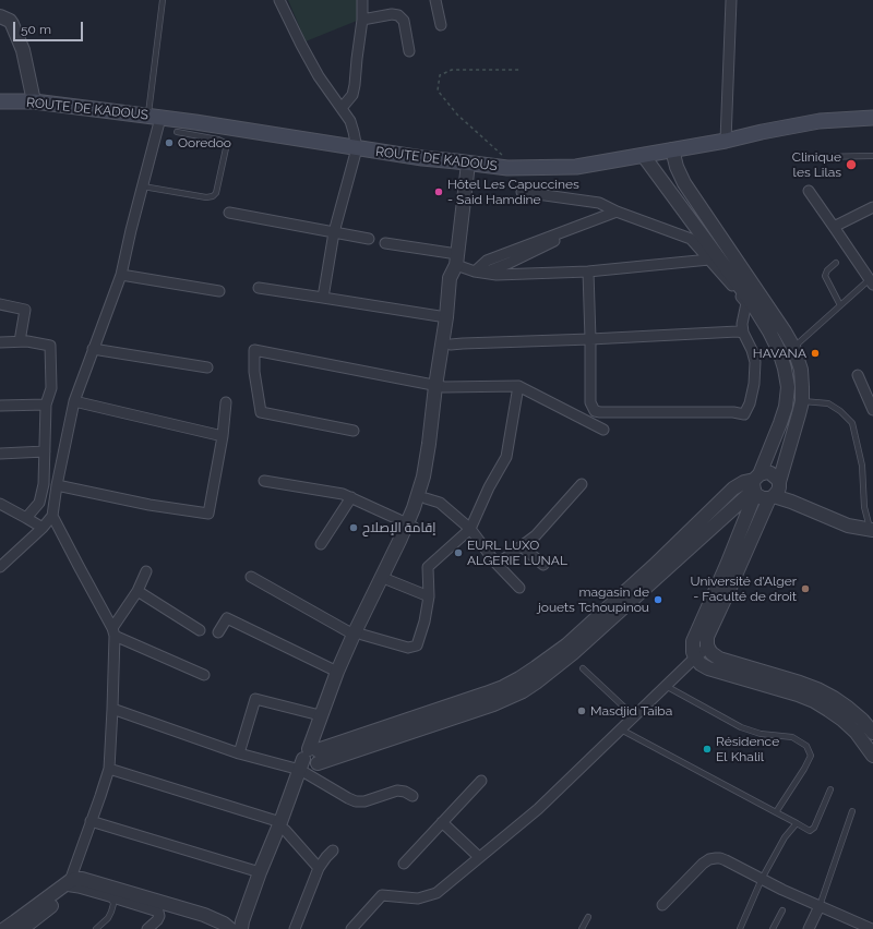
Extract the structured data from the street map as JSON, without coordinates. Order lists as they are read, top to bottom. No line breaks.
{"streets":{"main road":["ROUTE DE KADOUS"]},"places":["Ooredoo","Clinique les Lilas","Hôtel Les Capuccines - Said Hamdine","HAVANA","إقامة الإصلاح","EURL LUXO ALGERIE LUNAL","Université d'Alger - Faculté de droit","magasin de jouets Tchoupinou","Masdjid Taiba","Résidence El Khalil"],"scale_bar":"50 m"}
